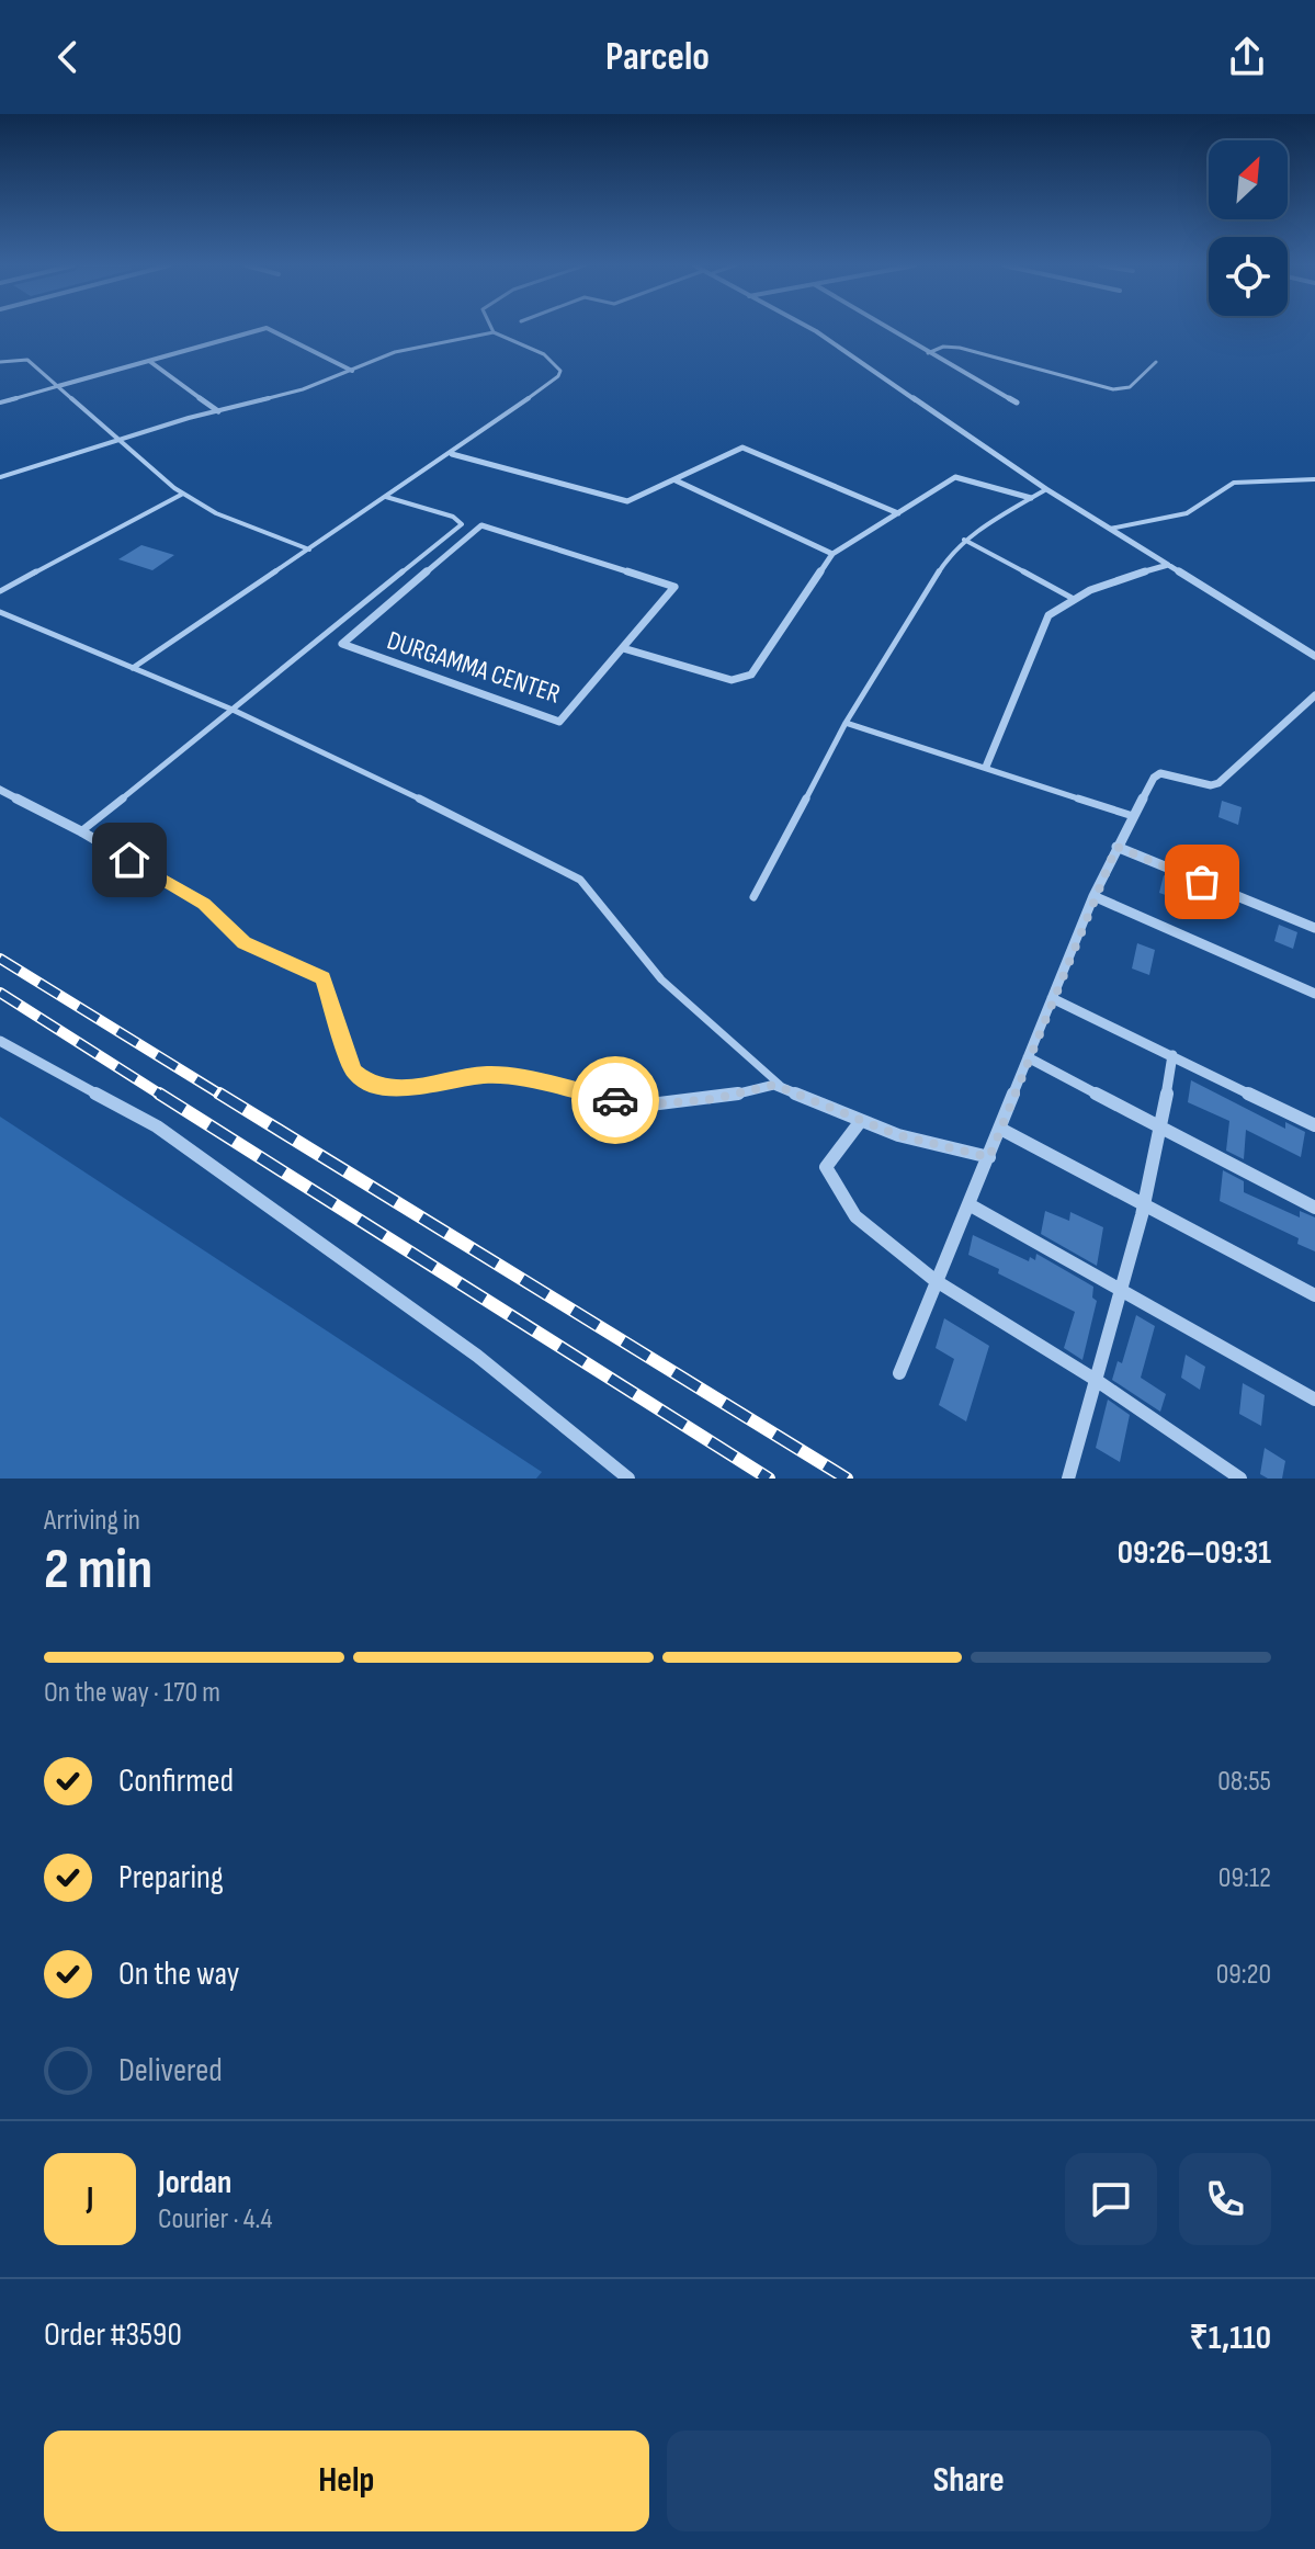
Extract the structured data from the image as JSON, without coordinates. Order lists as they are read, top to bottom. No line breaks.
{"streets":{"street":["DURGAMMA CENTER"]},"north":"top right","page":{"header":"Parcelo","heading":["2 min","Arriving in","09:26–09:31"],"panel":["Jordan","Courier · 4.4","Order #3590","₹1,110"],"bar":"On the way · 170 m","list":[["Confirmed","08:55"],["Preparing","09:12"],["On the way","09:20"],"Delivered"],"round":"J","buttons":["Help","Share"]}}
